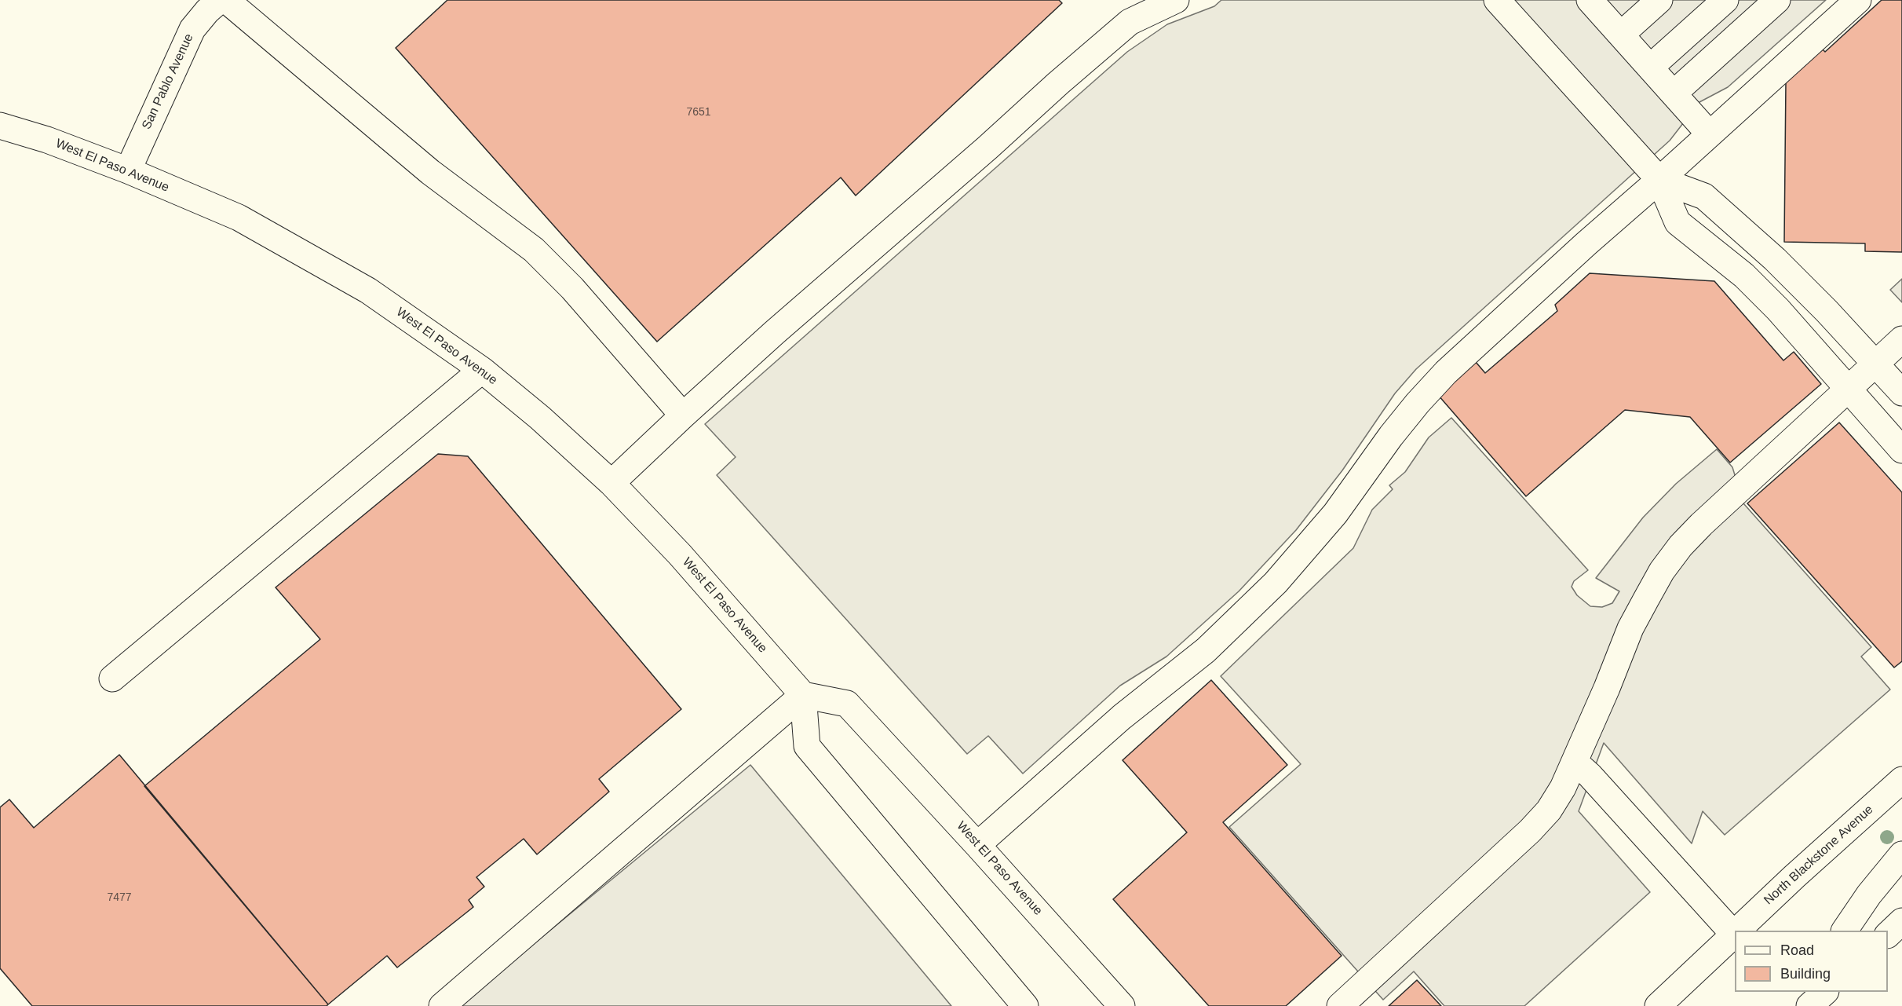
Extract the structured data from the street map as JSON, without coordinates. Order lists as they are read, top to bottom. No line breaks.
{"streets":{"street":["San Pablo Avenue","West El Paso Avenue","North Blackstone Avenue"]},"crossings":[["San Pablo Avenue","West El Paso Avenue"]],"house_numbers":["7651","7477"],"legend":["Road","Building"]}
